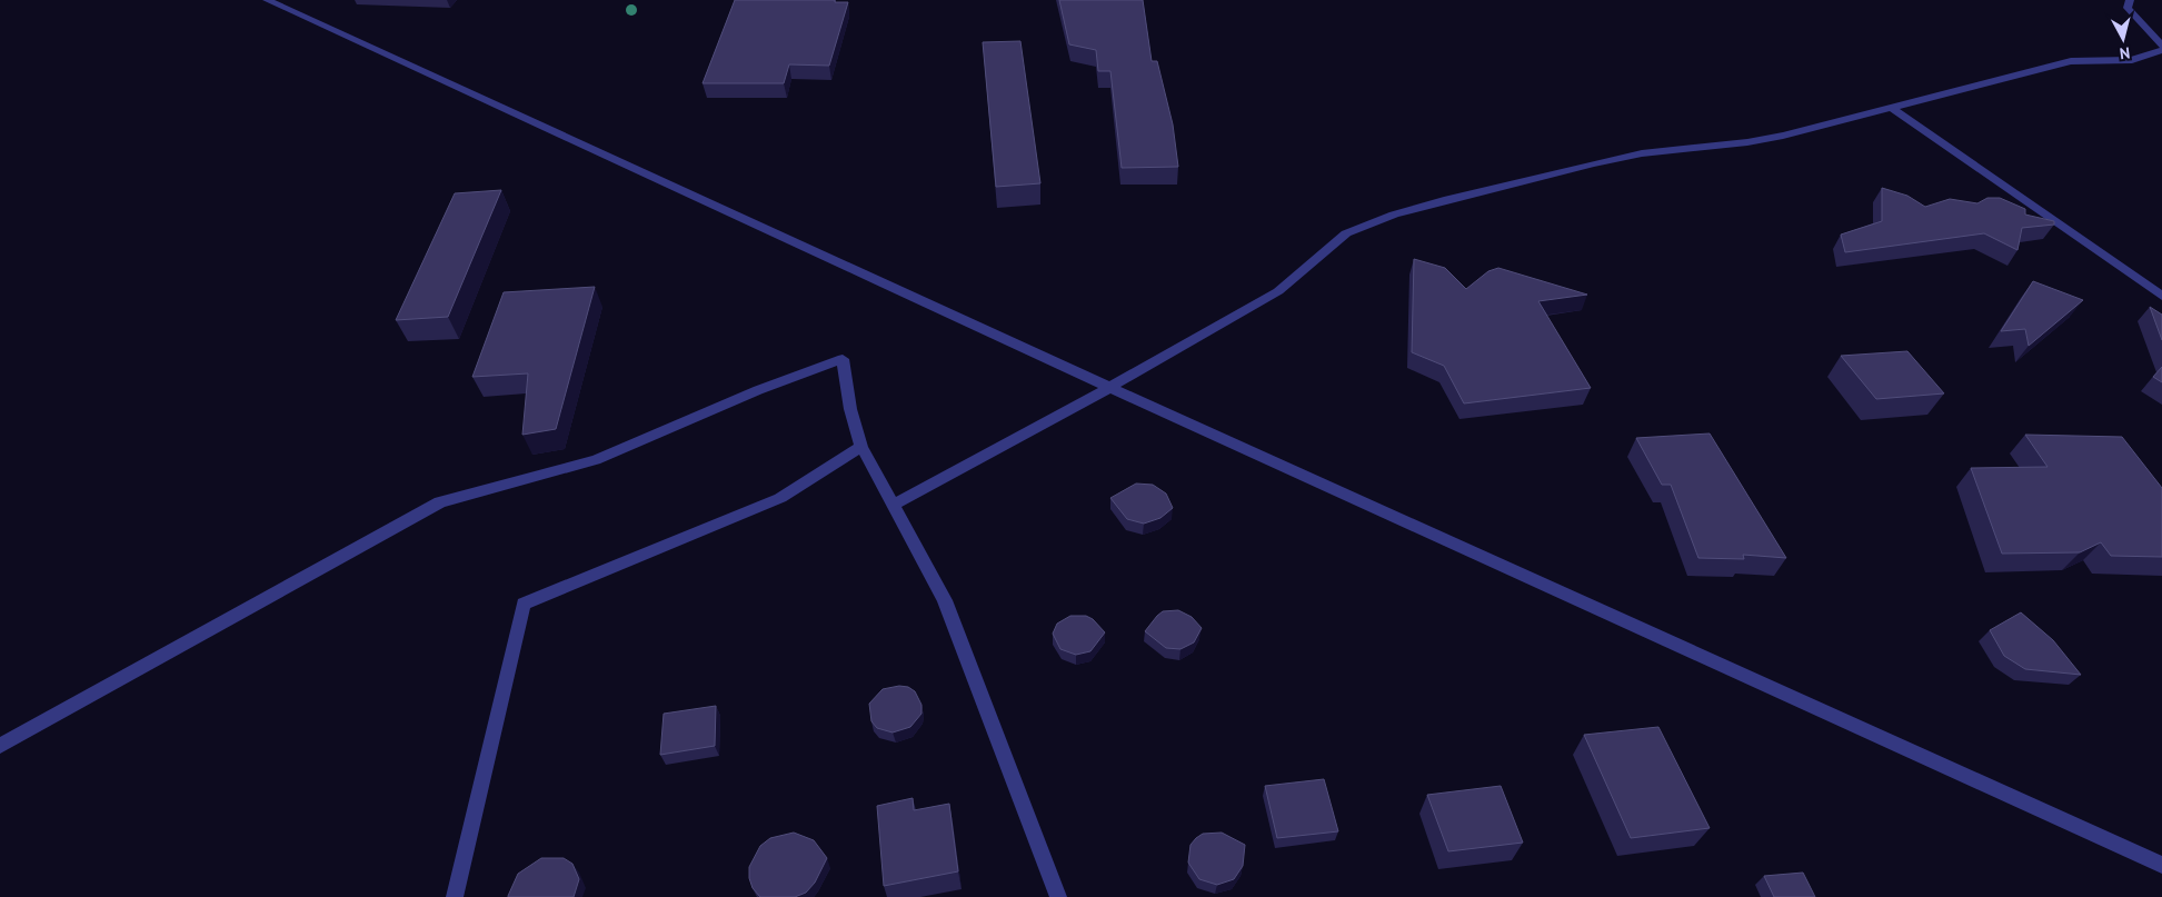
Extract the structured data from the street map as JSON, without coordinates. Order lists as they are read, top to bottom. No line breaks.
{"north":"bottom"}
